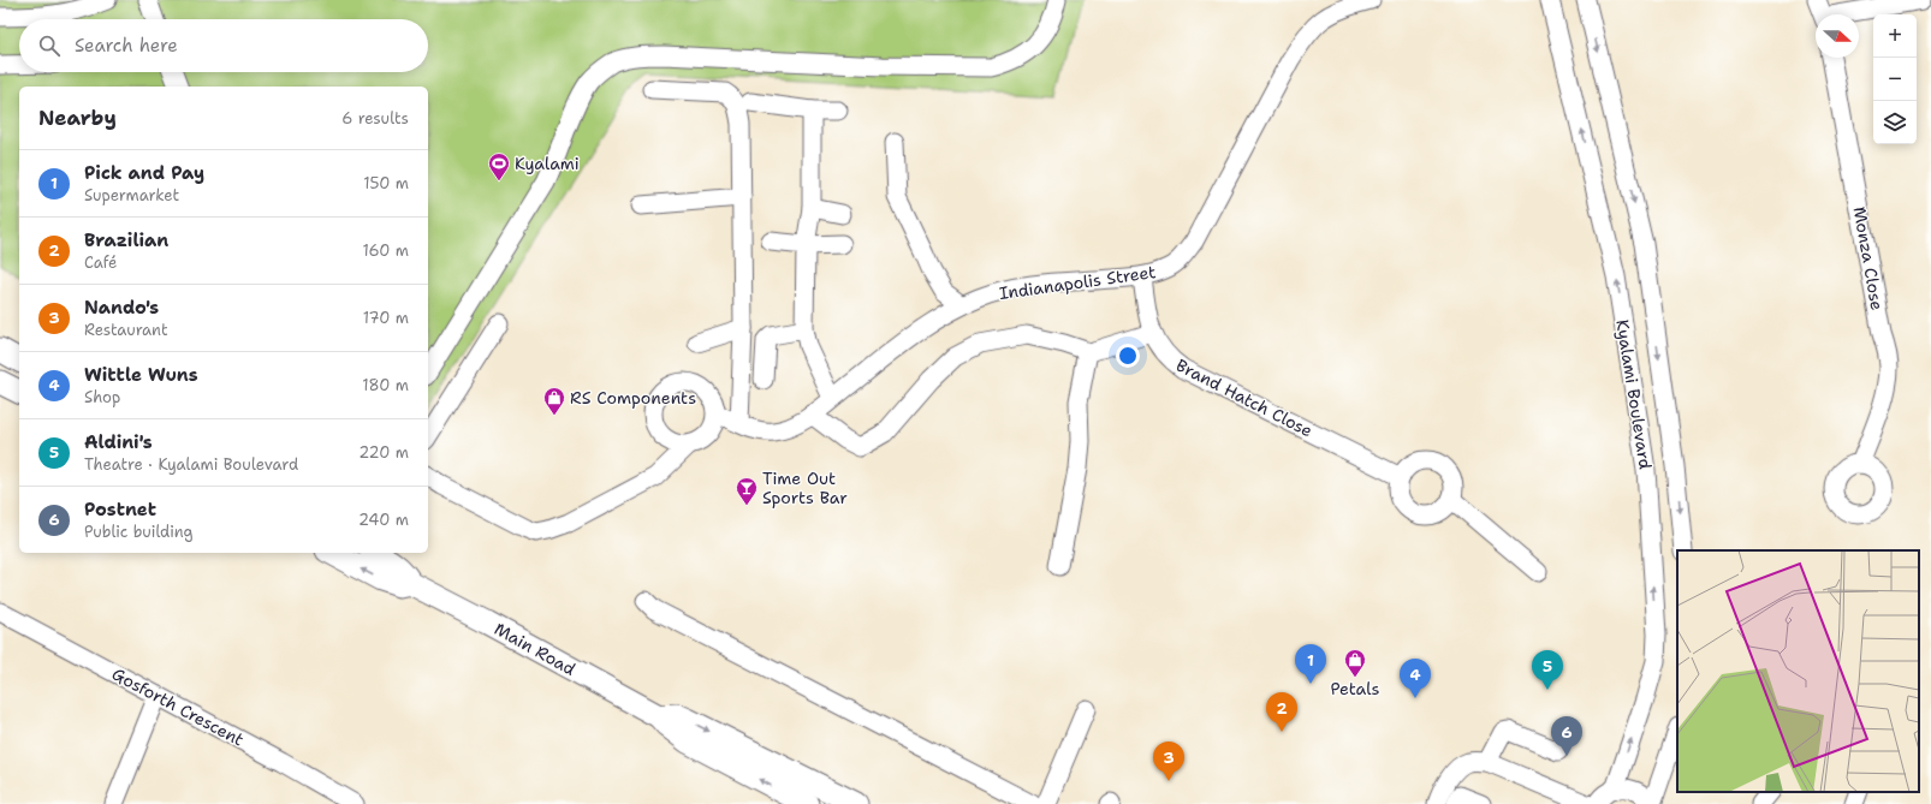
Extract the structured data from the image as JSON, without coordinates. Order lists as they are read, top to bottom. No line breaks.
{"streets":{"main road":["Main Road"],"street":["Monza Close","Indianapolis Street","Kyalami Boulevard","Brand Hatch Close","Gosforth Crescent"]},"crossings":[["Indianapolis Street","Brand Hatch Close"]],"places":{"sports":["Kyalami"],"shop":["RS Components","Petals"],"bar":["Time Out Sports Bar"]},"north":"right","page":{"map_buttons":["+","−"],"search":"Search here","heading":["Nearby","6 results"],"list":[{"mark":"1","name":"Pick and Pay","note":"Supermarket","value":"150 m"},{"mark":"2","name":"Brazilian","note":"Café","value":"160 m"},{"mark":"3","name":"Nando's","note":"Restaurant","value":"170 m"},{"mark":"4","name":"Wittle Wuns","note":"Shop","value":"180 m"},{"mark":"5","name":"Aldini's","note":"Theatre · Kyalami Boulevard","value":"220 m"},{"mark":"6","name":"Postnet","note":"Public building","value":"240 m"}],"pins":["1","5","4","2","6","3"]}}
